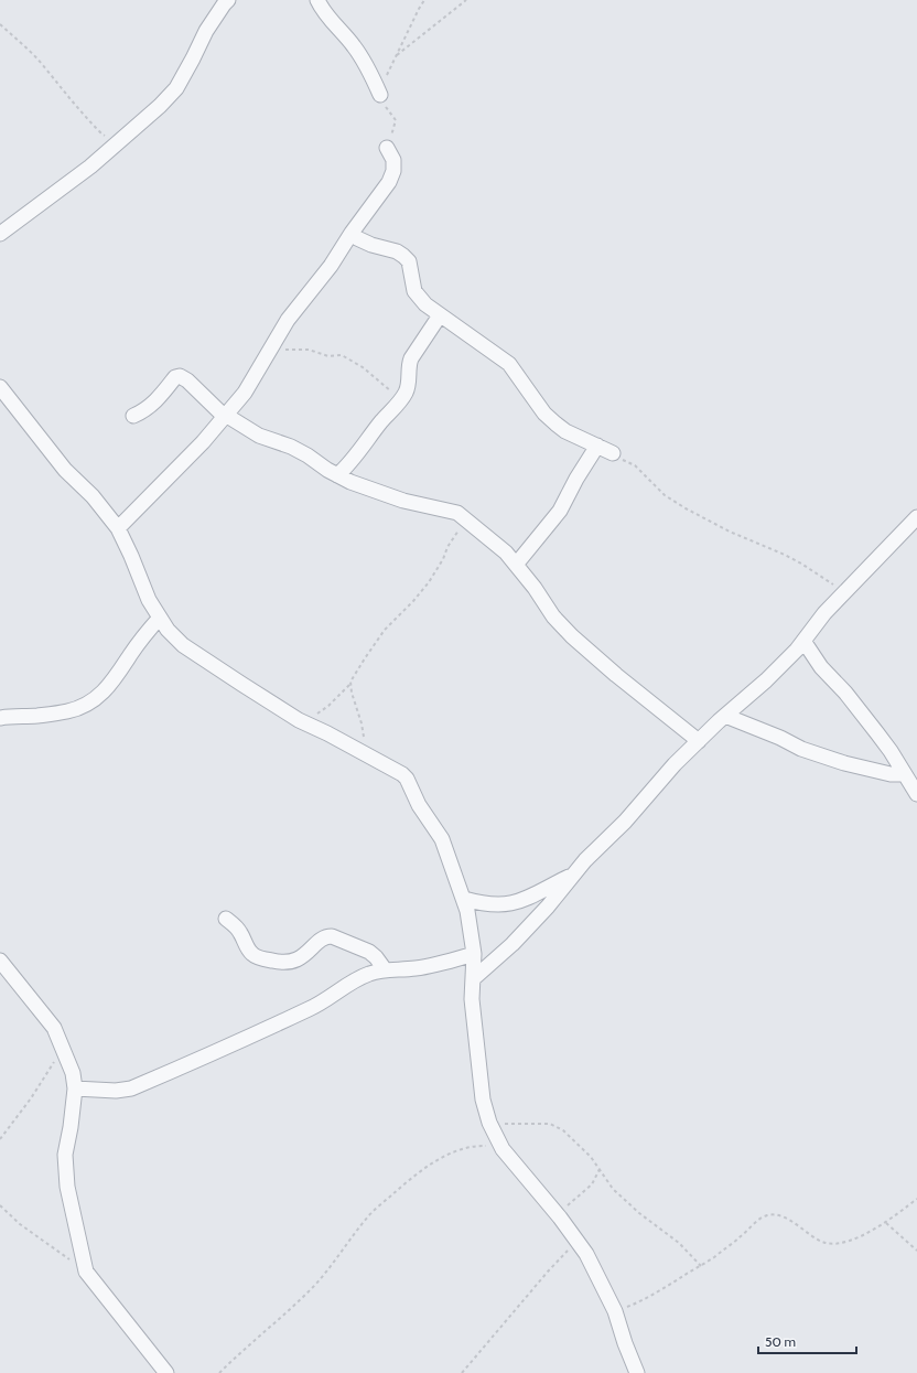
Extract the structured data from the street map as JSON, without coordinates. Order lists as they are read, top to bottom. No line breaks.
{"scale_bar":"50 m"}
